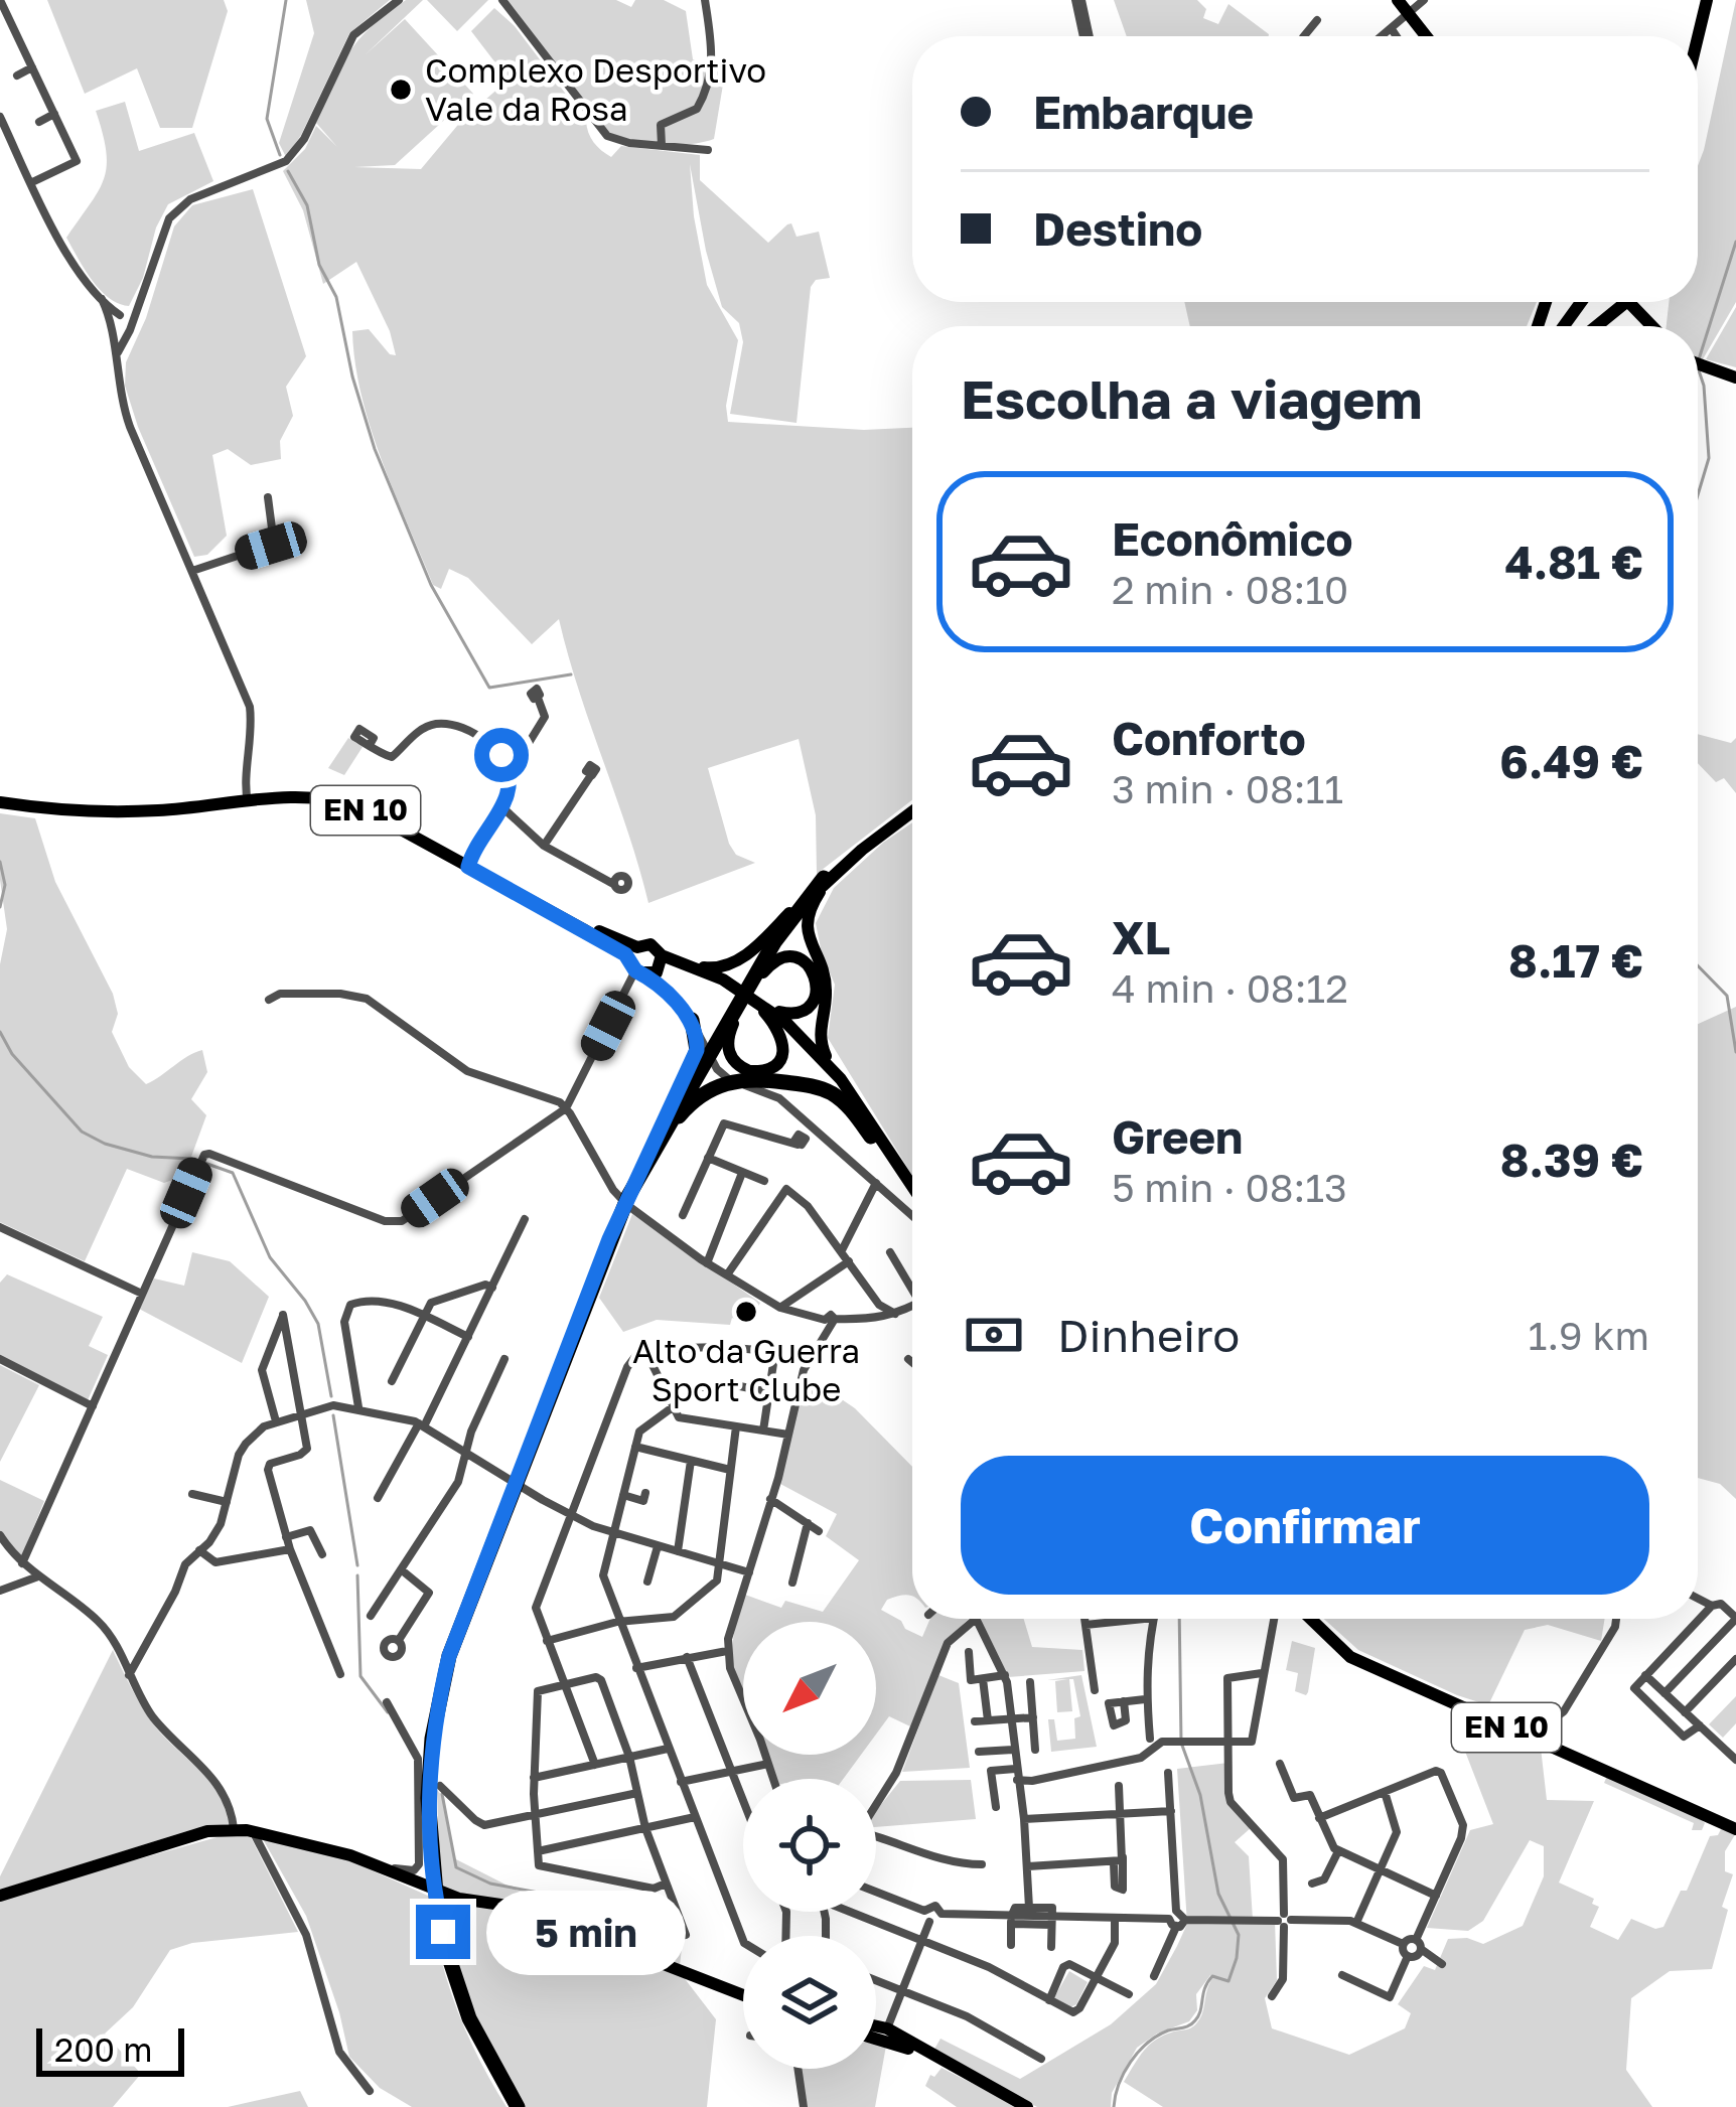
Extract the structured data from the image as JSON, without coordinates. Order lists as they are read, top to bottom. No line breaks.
{"streets":{"main road":["EN 10"]},"places":["Complexo Desportivo Vale da Rosa","Alto da Guerra Sport Clube"],"scale_bar":"200 m","north":"bottom left","page":{"banner":["Embarque","Destino"],"heading":"Escolha a viagem","list":[{"name":"Econômico","note":"2 min · 08:10","value":"4.81 €"},{"name":"Conforto","note":"3 min · 08:11","value":"6.49 €"},{"name":"XL","note":"4 min · 08:12","value":"8.17 €"},{"name":"Green","note":"5 min · 08:13","value":"8.39 €"}],"pay":["Dinheiro","1.9 km"],"buttons":"Confirmar","bubble":"5 min","scale":"200 m"}}
